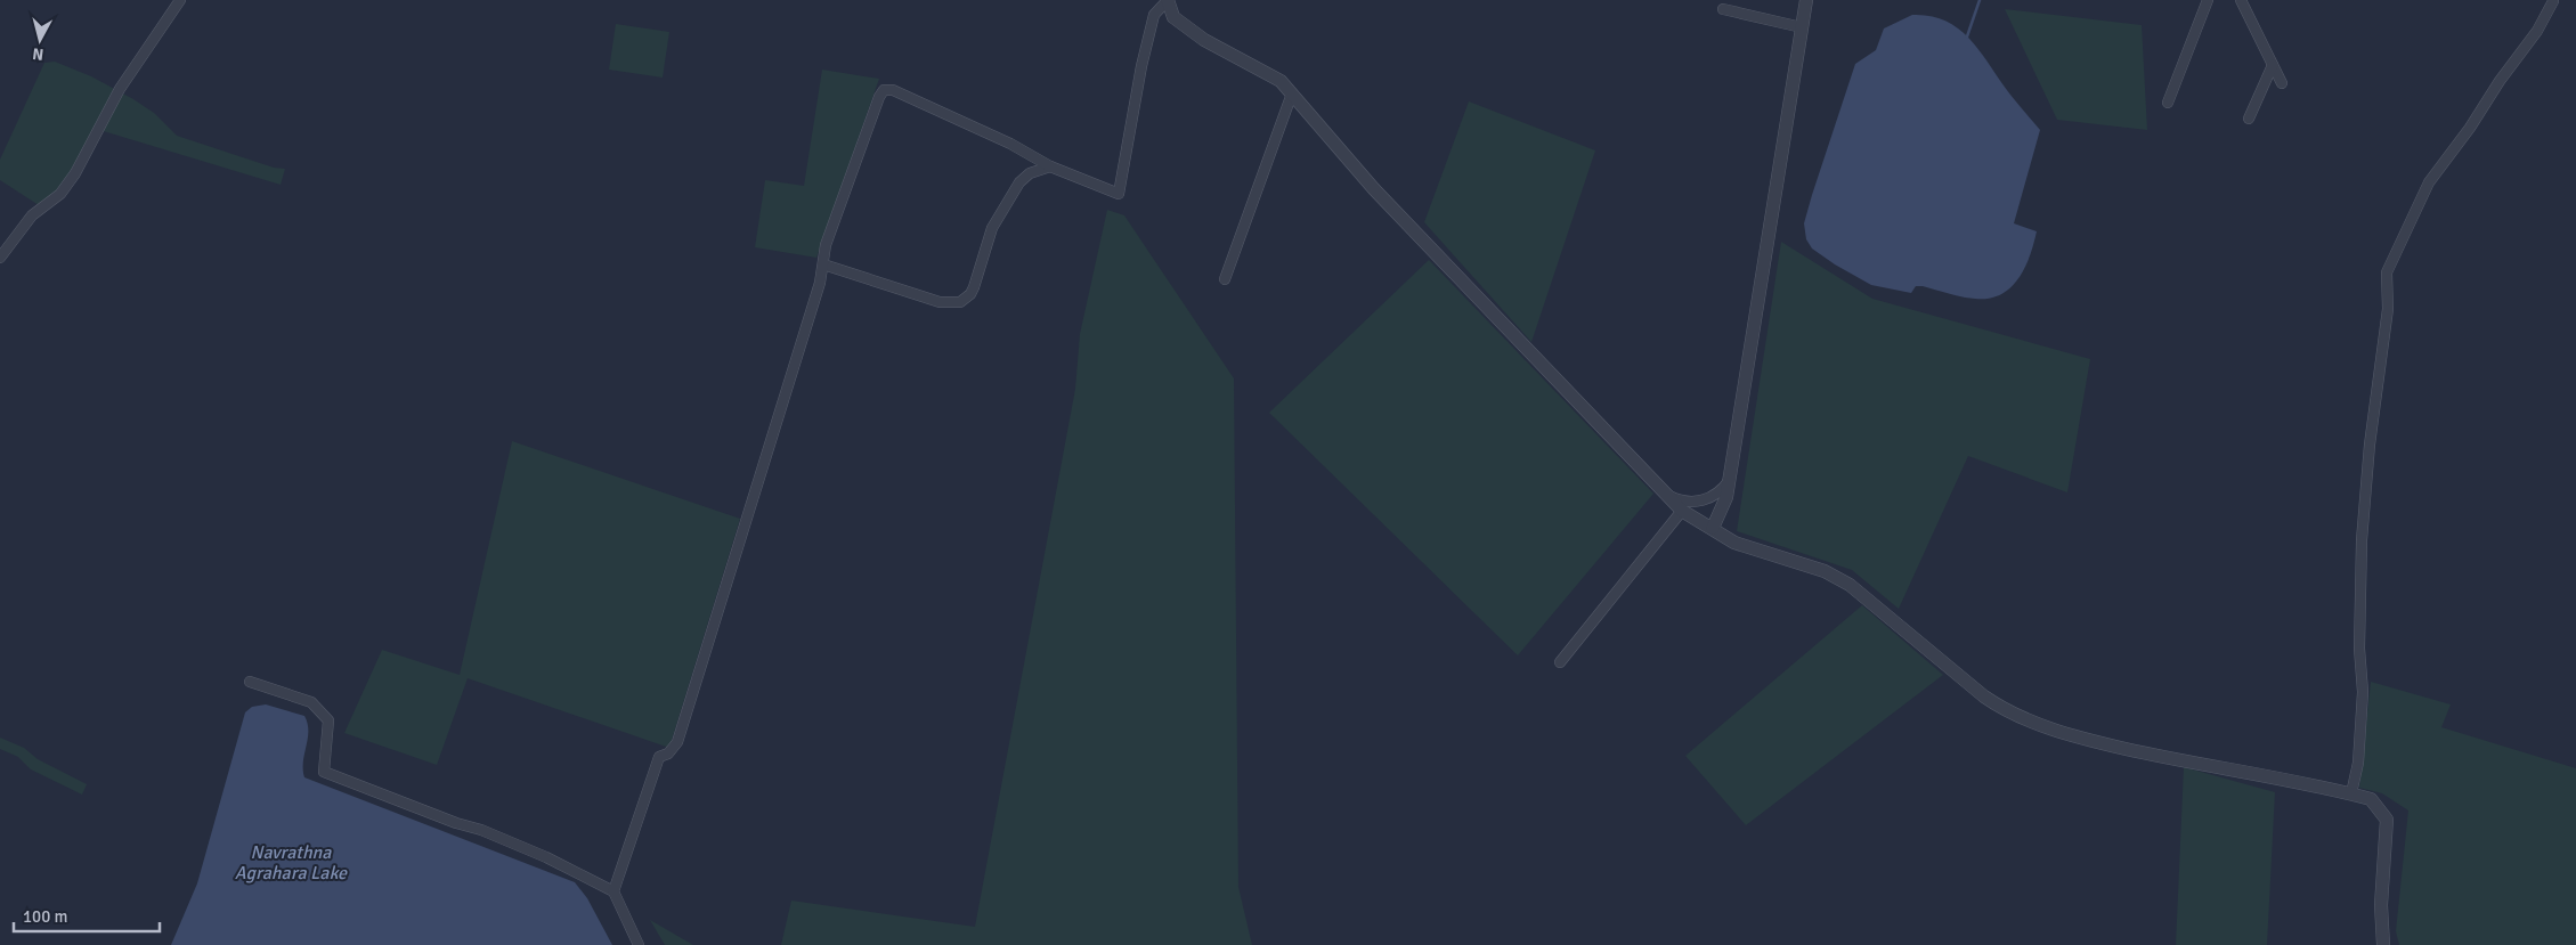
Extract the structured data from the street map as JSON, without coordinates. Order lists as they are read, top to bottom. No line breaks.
{"water":["Navrathna Agrahara Lake"],"scale_bar":"100 m","north":"bottom"}
